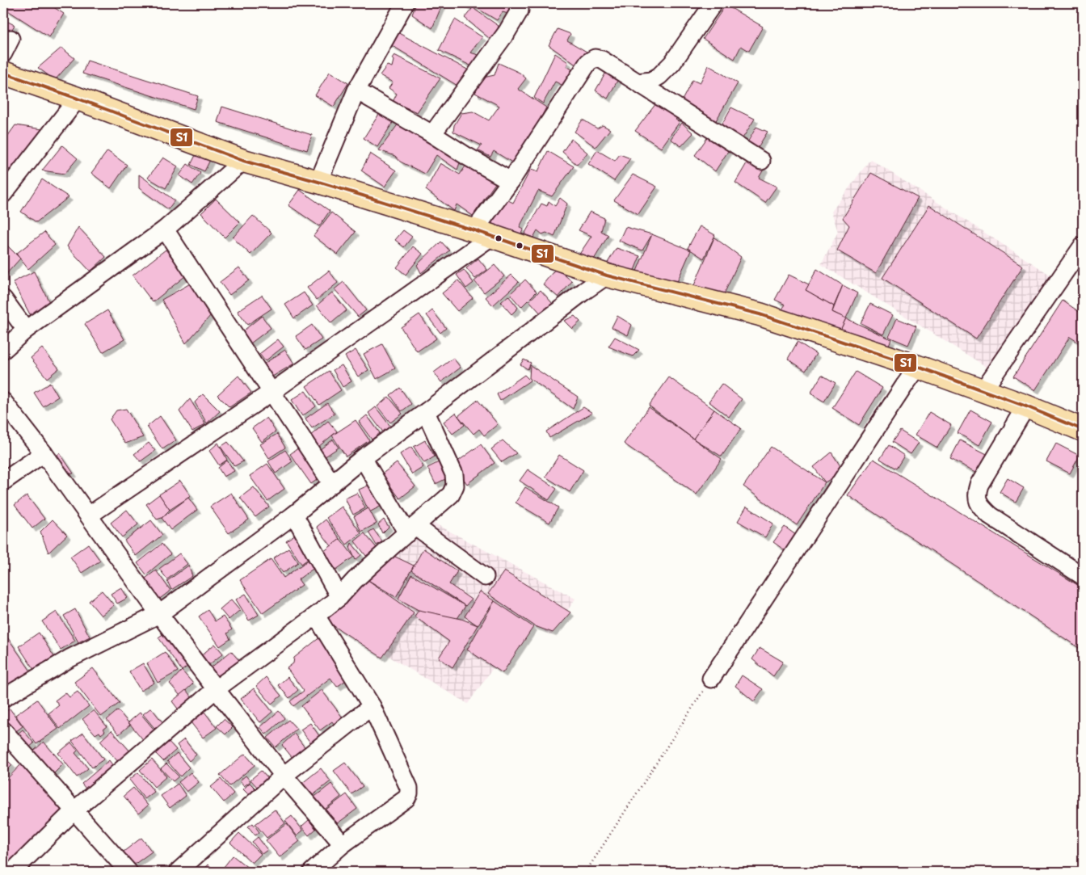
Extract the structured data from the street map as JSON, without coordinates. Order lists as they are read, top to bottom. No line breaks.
{"lines":["transit line S1"]}
